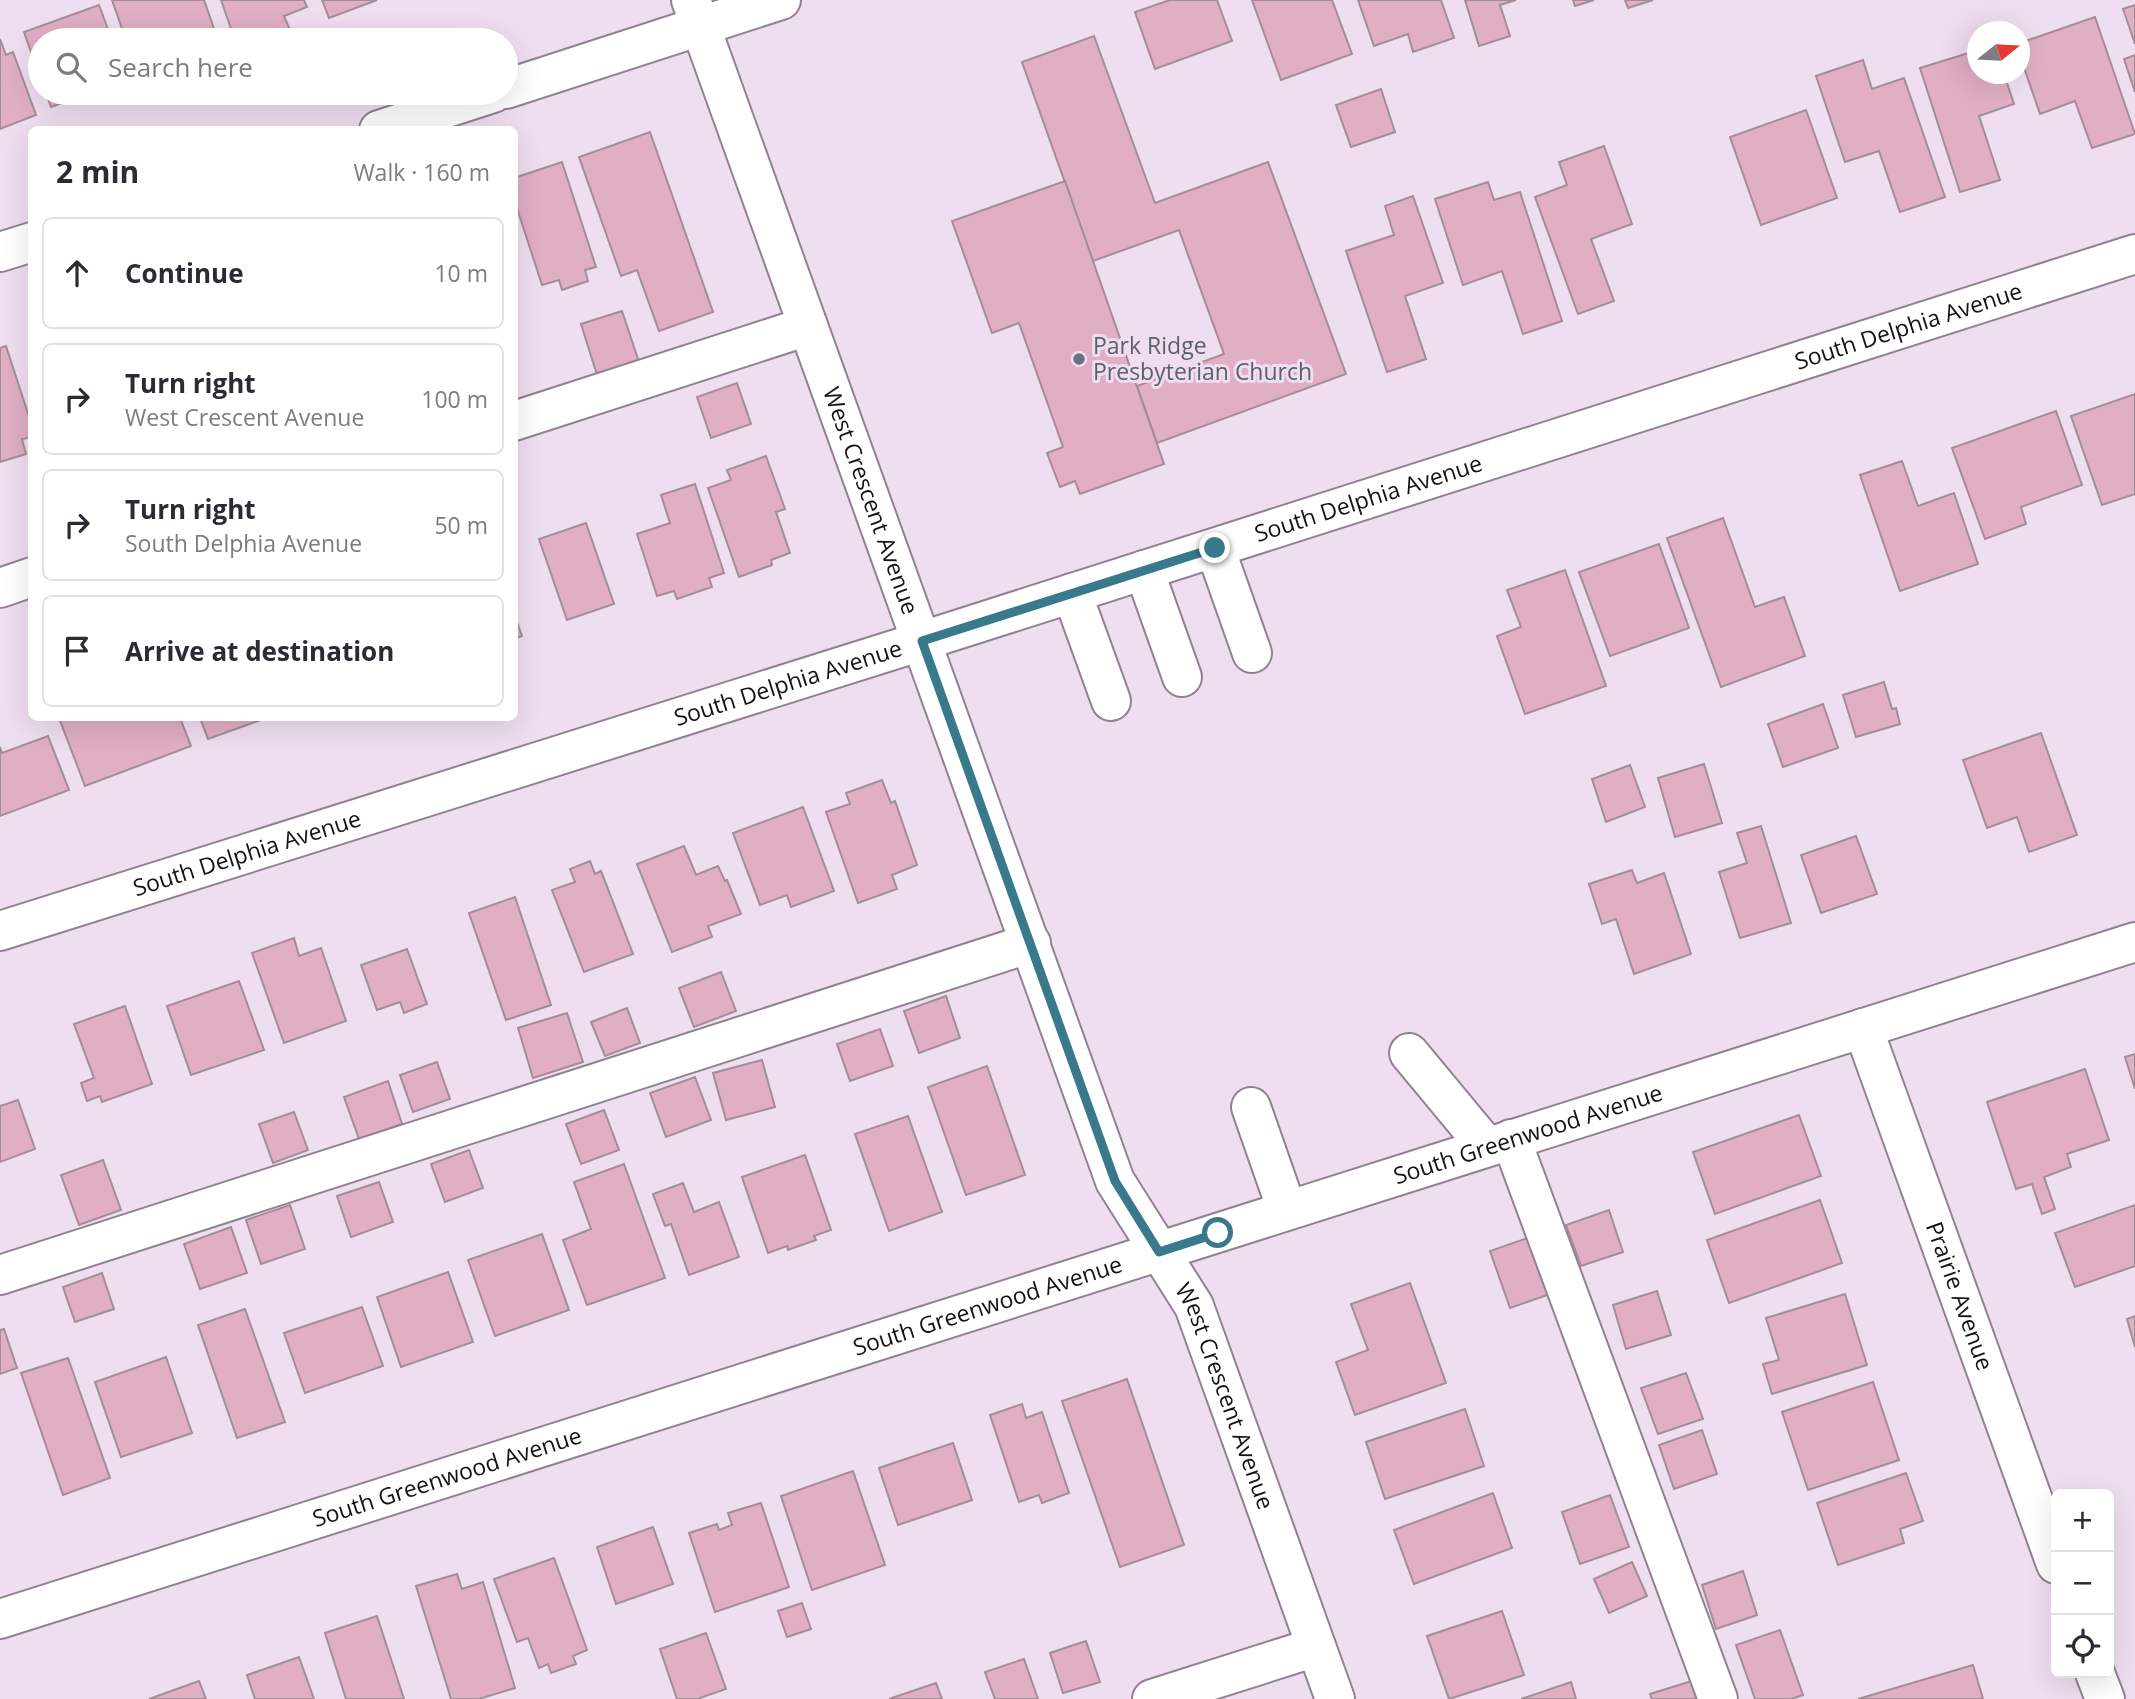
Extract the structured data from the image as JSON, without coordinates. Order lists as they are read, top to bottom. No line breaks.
{"streets":{"street":["South Delphia Avenue","West Crescent Avenue","South Greenwood Avenue","Prairie Avenue"]},"crossings":[["South Delphia Avenue","West Crescent Avenue"],["West Crescent Avenue","South Greenwood Avenue"],["South Greenwood Avenue","Prairie Avenue"]],"places":["Park Ridge Presbyterian Church"],"north":"right","page":{"search":"Search here","heading":["2 min","Walk · 160 m"],"list":[["Continue","10 m"],["Turn right","West Crescent Avenue","100 m"],["Turn right","South Delphia Avenue","50 m"],"Arrive at destination"],"map_buttons":["+","−"]}}
